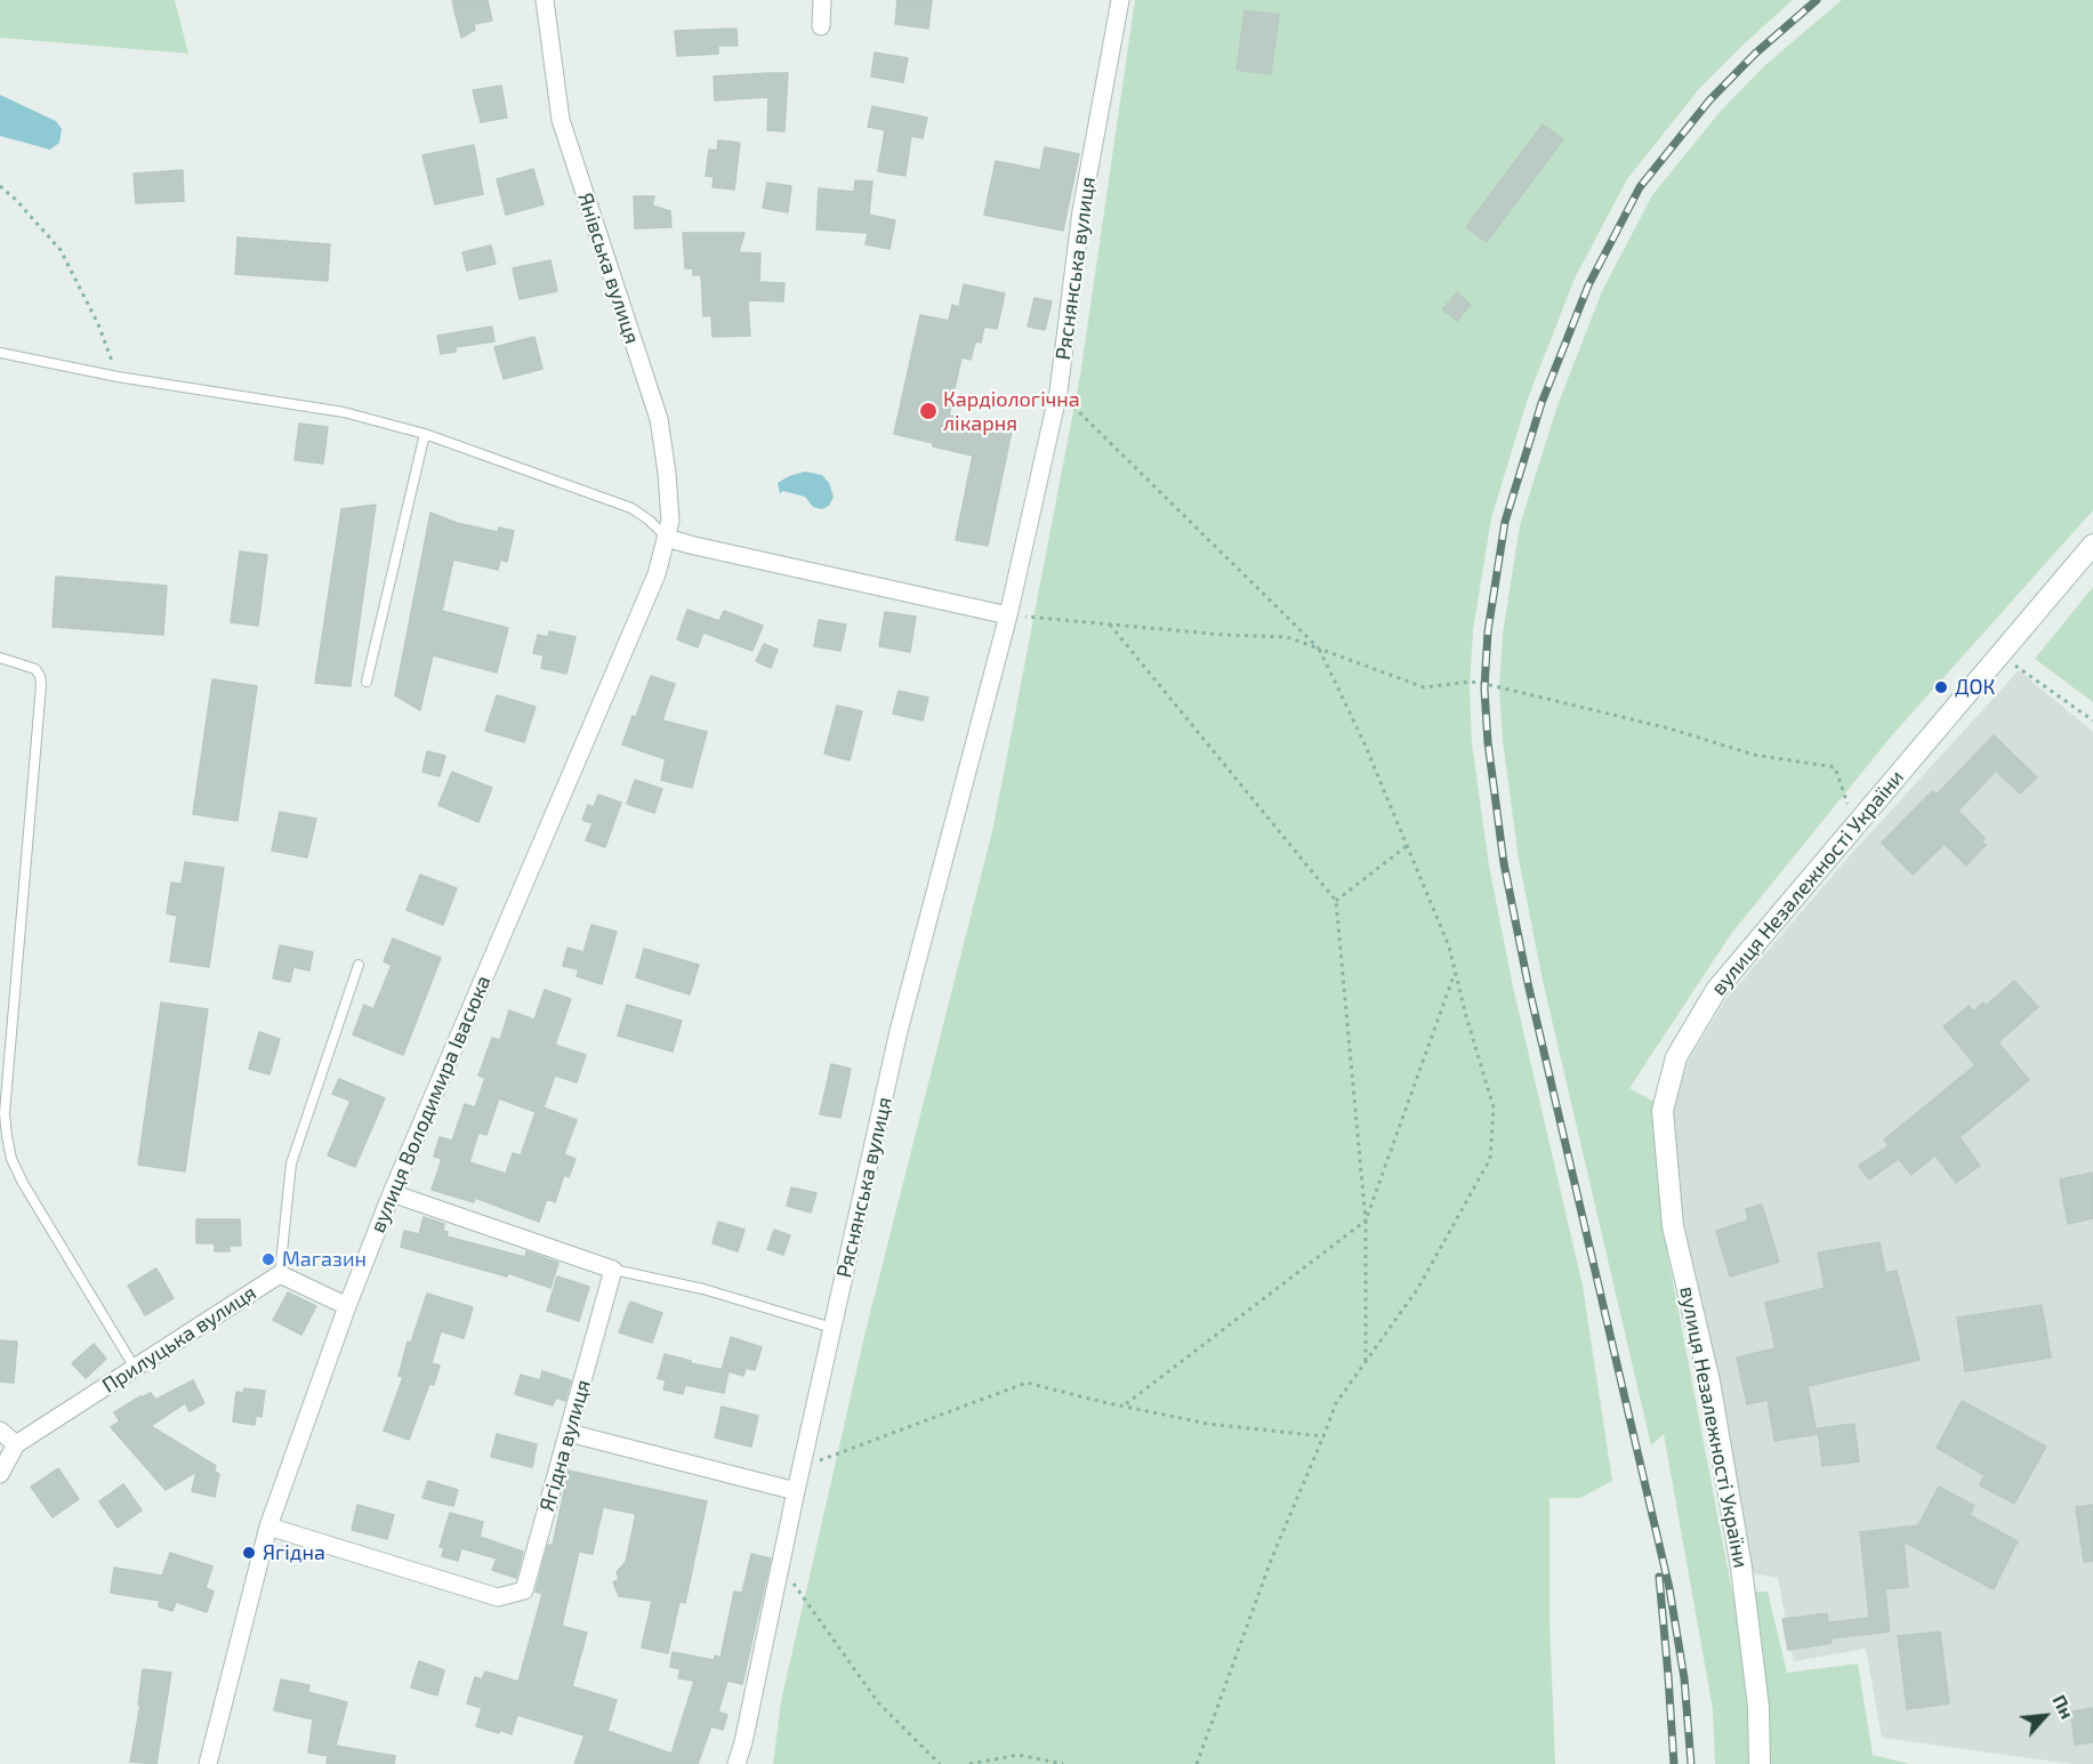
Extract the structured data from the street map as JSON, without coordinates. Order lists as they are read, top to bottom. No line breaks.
{"streets":{"main road":["вулиця Незалежності України"],"street":["Янівська вулиця","Ряснянська вулиця","вулиця Володимира Івасюка","Прилуцька вулиця","Ягідна вулиця"]},"crossings":[["Янівська вулиця","вулиця Володимира Івасюка"],["вулиця Володимира Івасюка","Прилуцька вулиця"],["вулиця Володимира Івасюка","Ягідна вулиця"]],"places":["Кардіологічна лікарня","ДОК","Магазин","Ягідна"],"north":"top right"}
